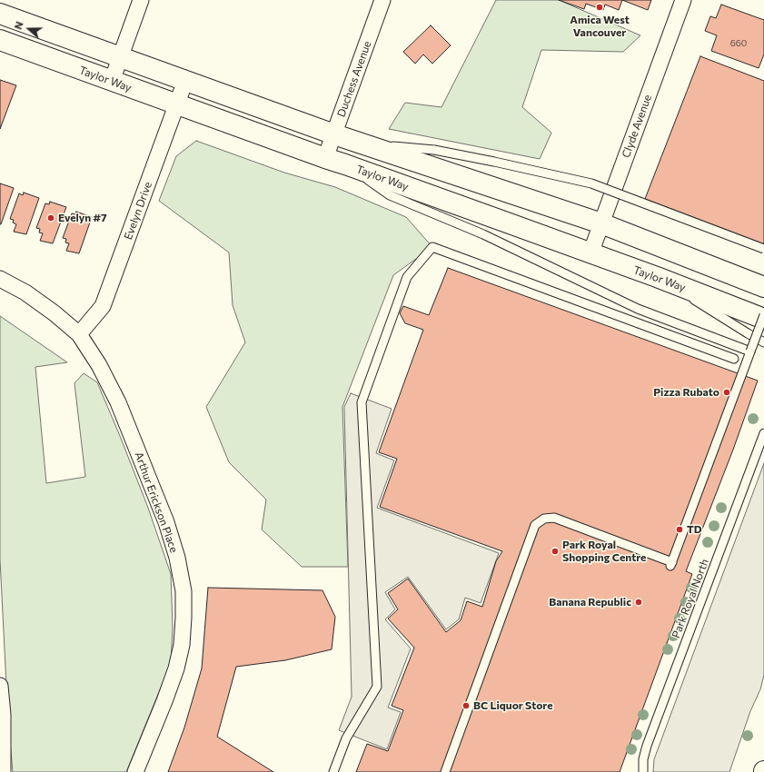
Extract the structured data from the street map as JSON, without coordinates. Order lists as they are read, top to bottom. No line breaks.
{"streets":{"highway":["Taylor Way"],"street":["Duchess Avenue","Clyde Avenue","Evelyn Drive","Arthur Erickson Place"],"lane":["Park Royal North"]},"crossings":[["Taylor Way","Duchess Avenue"],["Taylor Way","Clyde Avenue"],["Taylor Way","Evelyn Drive"],["Evelyn Drive","Arthur Erickson Place"]],"places":["Amica West Vancouver","Evelyn #7","Pizza Rubato","TD","Park Royal Shopping Centre","Banana Republic","BC Liquor Store"],"house_numbers":["660"],"north":"left"}
